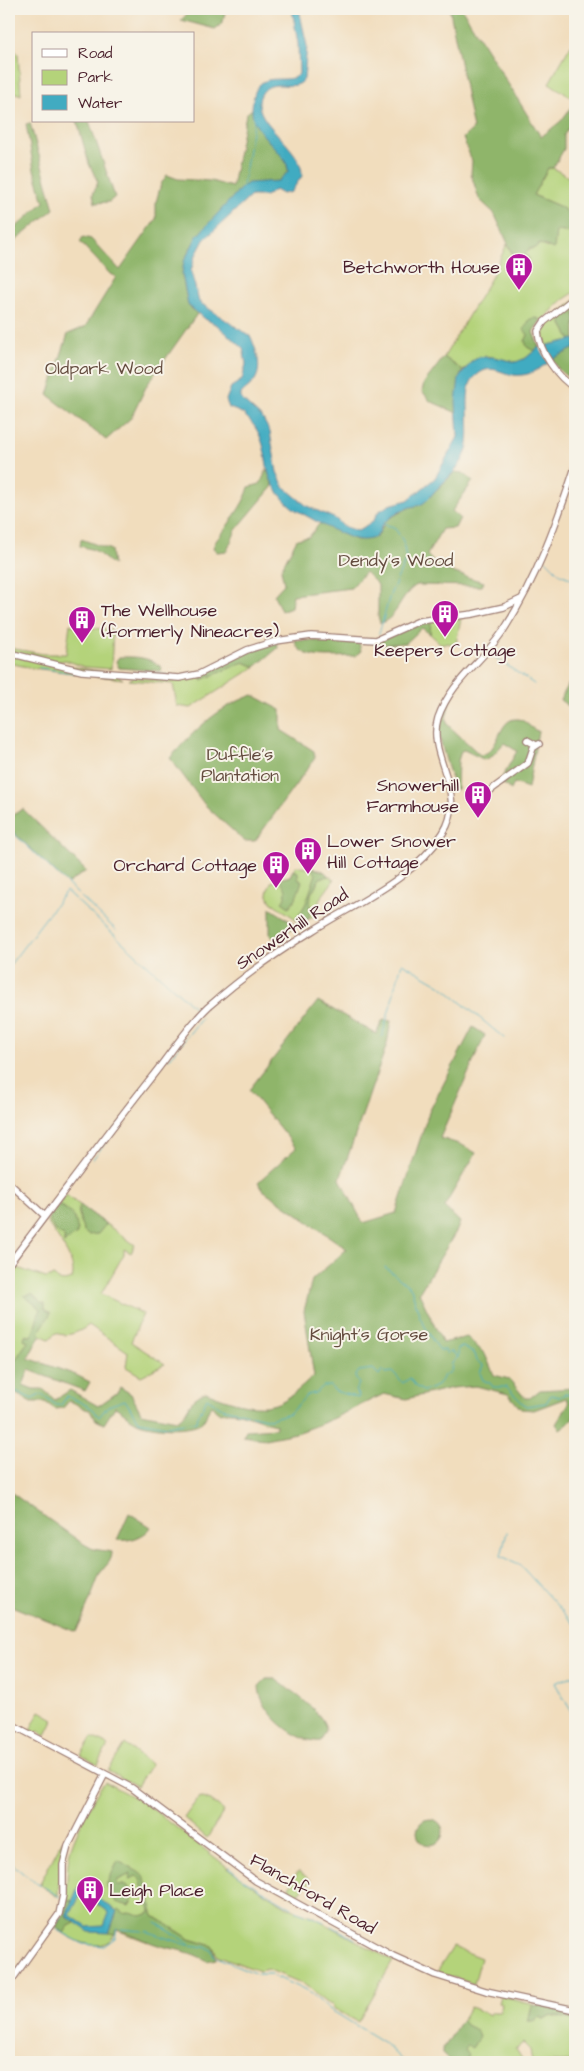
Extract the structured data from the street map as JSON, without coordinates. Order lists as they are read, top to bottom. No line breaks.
{"streets":{"street":["Snowerhill Road","Flanchford Road"]},"parks":["Oldpark Wood","Dendy's Wood","Duffle's Plantation","Knight's Gorse"],"places":{"building":["Betchworth House","Keepers Cottage","The Wellhouse (formerly Nineacres)","Snowerhill Farmhouse","Lower Snower Hill Cottage","Orchard Cottage","Leigh Place"]},"legend":["Road","Park","Water"]}
